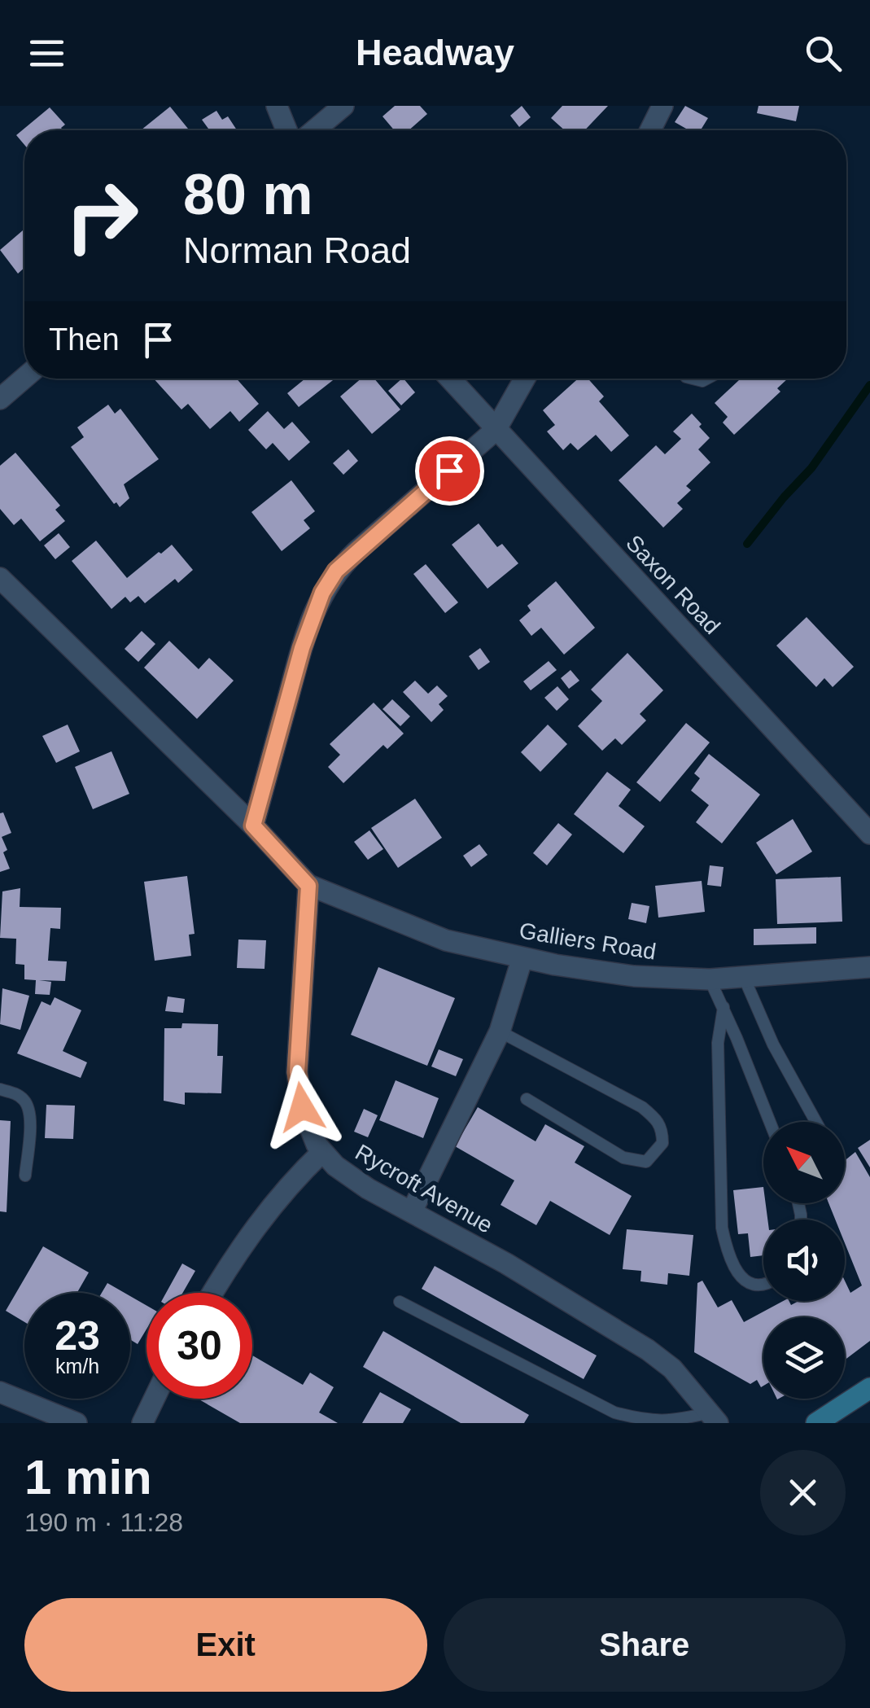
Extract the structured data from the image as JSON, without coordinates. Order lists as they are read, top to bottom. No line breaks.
{"streets":{"street":["Saxon Road","Galliers Road","Rycroft Avenue"]},"crossings":[["Galliers Road","Rycroft Avenue"]],"north":"top left","page":{"header":"Headway","turn":["80 m","Norman Road"],"then":"Then","speed":"23 km/h","limit":"30","heading":["1 min","190 m · 11:28"],"buttons":["Exit","Share"]}}
